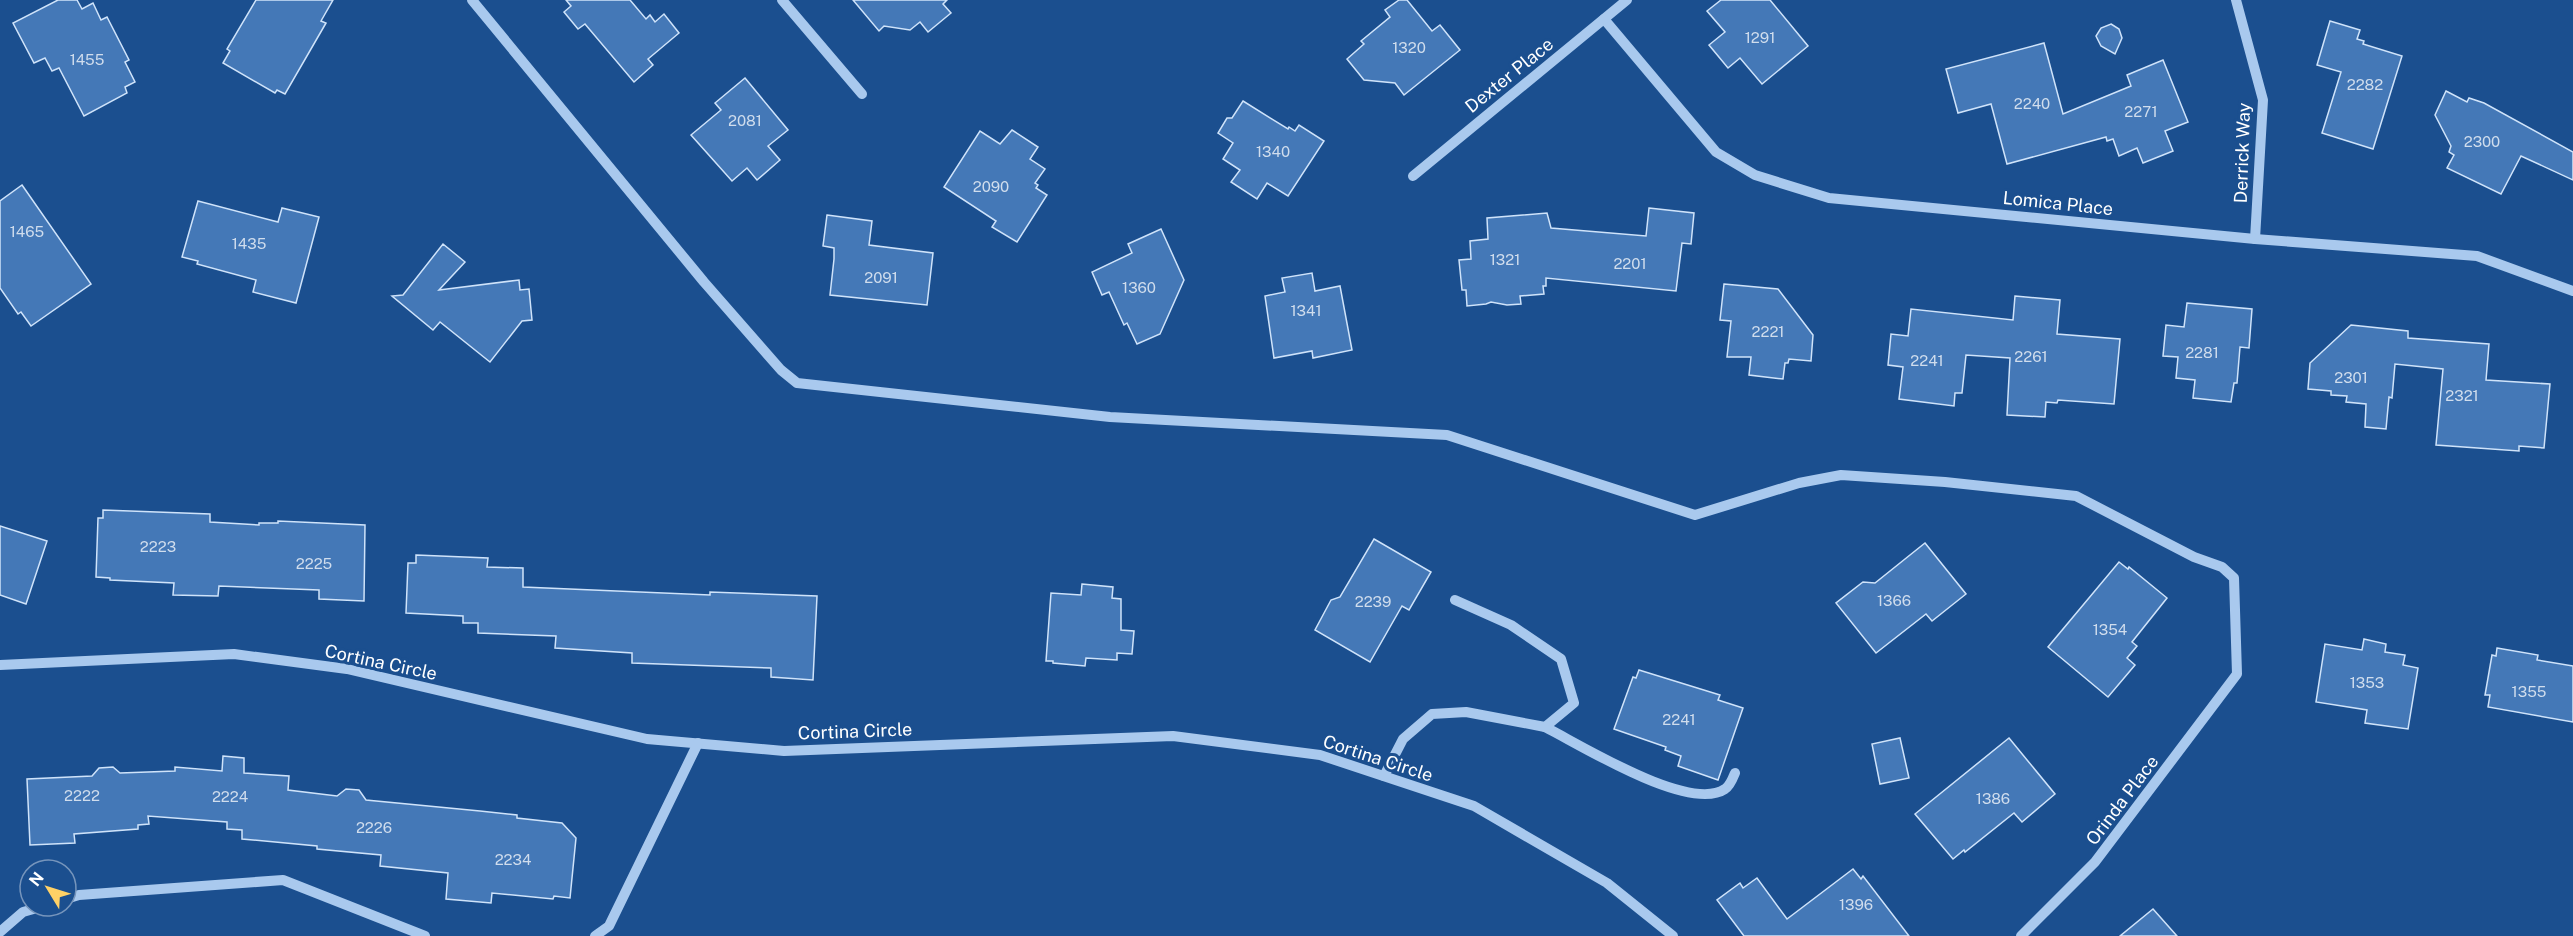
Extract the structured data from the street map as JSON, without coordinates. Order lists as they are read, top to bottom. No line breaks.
{"streets":{"street":["Dexter Place","Derrick Way","Lomica Place","Cortina Circle","Orinda Place"]},"crossings":[["Dexter Place","Lomica Place"],["Derrick Way","Lomica Place"]],"house_numbers":["1291","1320","1455","2282","2240","2271","2081","2300","1340","2090","1465","1435","1321","2201","2091","1360","1341","2221","2281","2261","2241","2301","2321","2223","2225","1366","2239","1354","1353","1355","2241","2222","2224","1386","2226","2234","1396"],"north":"top left"}
